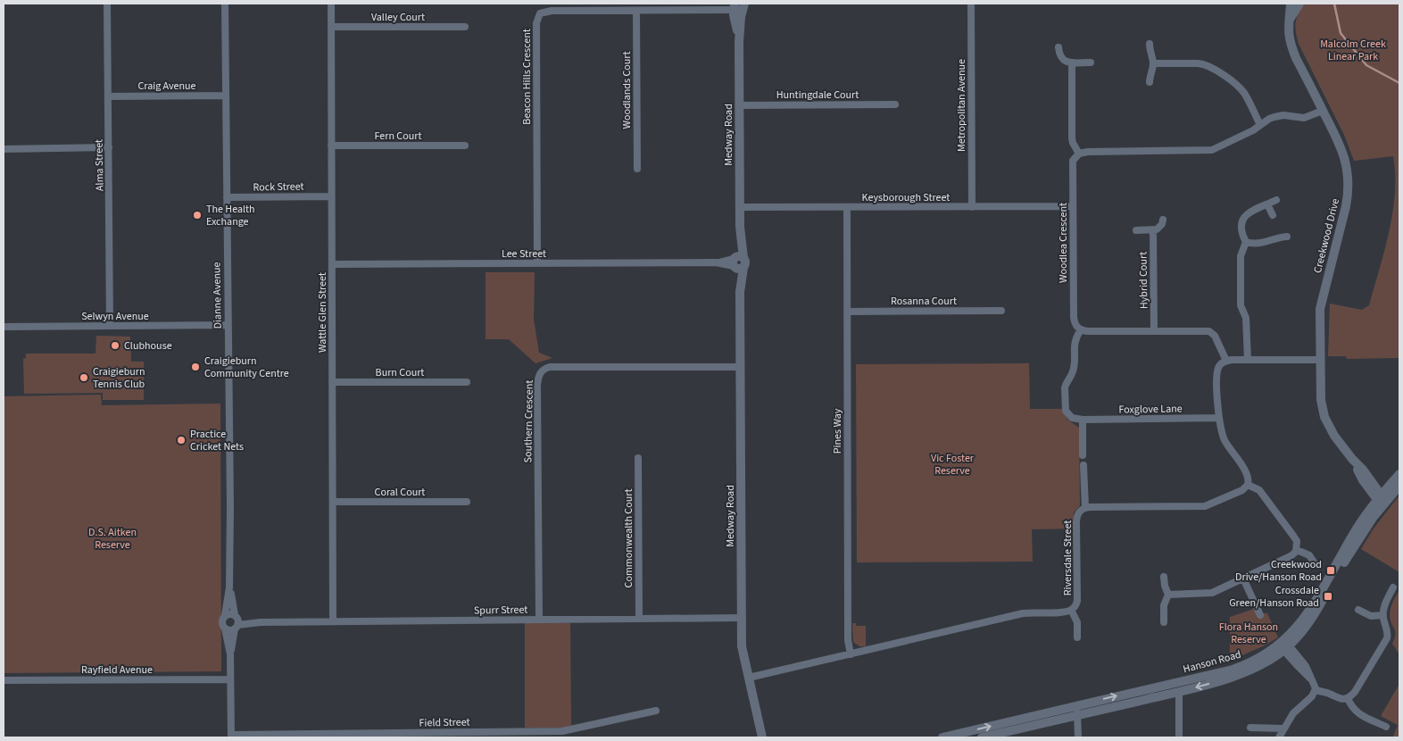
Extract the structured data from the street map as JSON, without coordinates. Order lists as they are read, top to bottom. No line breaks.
{"streets":{"street":["Valley Court","Beacon Hills Crescent","Craig Avenue","Woodlands Court","Huntingdale Court","Metropolitan Avenue","Medway Road","Fern Court","Alma Street","Rock Street","Keysborough Street","Creekwood Drive","Woodlea Crescent","Lee Street","Hybrid Court","Dianne Avenue","Rosanna Court","Wattle Glen Street","Selwyn Avenue","Burn Court","Foxglove Lane","Southern Crescent","Pines Way","Coral Court","Commonwealth Court","Riversdale Street","Spurr Street","Hanson Road","Rayfield Avenue","Field Street"]},"crossings":[["Valley Court","Wattle Glen Street"],["Beacon Hills Crescent","Woodlands Court"],["Beacon Hills Crescent","Medway Road"],["Beacon Hills Crescent","Lee Street"],["Craig Avenue","Alma Street"],["Craig Avenue","Dianne Avenue"],["Huntingdale Court","Medway Road"],["Metropolitan Avenue","Keysborough Street"],["Medway Road","Keysborough Street"],["Medway Road","Lee Street"],["Medway Road","Southern Crescent"],["Medway Road","Riversdale Street"],["Medway Road","Spurr Street"],["Fern Court","Wattle Glen Street"],["Alma Street","Selwyn Avenue"],["Rock Street","Dianne Avenue"],["Rock Street","Wattle Glen Street"],["Keysborough Street","Woodlea Crescent"],["Keysborough Street","Pines Way"],["Creekwood Drive","Hanson Road"],["Lee Street","Wattle Glen Street"],["Dianne Avenue","Selwyn Avenue"],["Dianne Avenue","Spurr Street"],["Dianne Avenue","Rayfield Avenue"],["Dianne Avenue","Field Street"],["Rosanna Court","Pines Way"],["Wattle Glen Street","Burn Court"],["Wattle Glen Street","Coral Court"],["Wattle Glen Street","Spurr Street"],["Southern Crescent","Spurr Street"],["Pines Way","Riversdale Street"],["Commonwealth Court","Spurr Street"]],"parks":["Malcolm Creek Linear Park","Vic Foster Reserve","D.S. Aitken Reserve","Flora Hanson Reserve"],"places":{"other":["The Health Exchange","Clubhouse","Craigieburn Community Centre","Craigieburn Tennis Club","Practice Cricket Nets"],"transit":["Creekwood Drive/Hanson Road","Crossdale Green/Hanson Road"]}}
